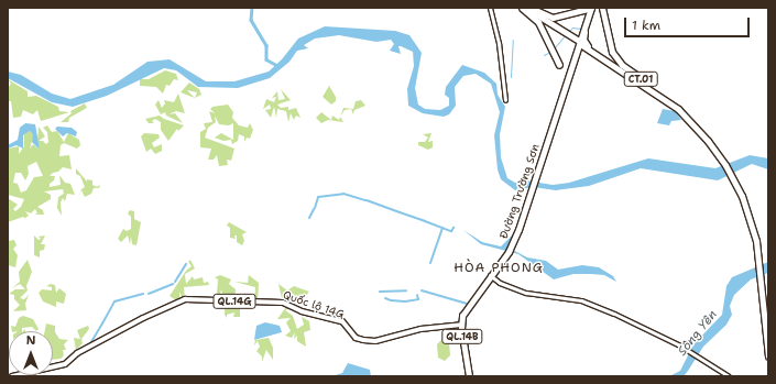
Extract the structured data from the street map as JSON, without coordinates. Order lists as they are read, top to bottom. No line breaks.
{"streets":{"highway":["CT.01","Đường Trường Sơn","QL.14B"],"main road":["QL.14G","Quốc lộ 14G"]},"crossings":[["CT.01","Đường Trường Sơn"],["Đường Trường Sơn","Quốc lộ 14G"]],"districts":["HÒA PHONG"],"water":["Sông Yên"],"scale_bar":"1 km","north":"top"}
